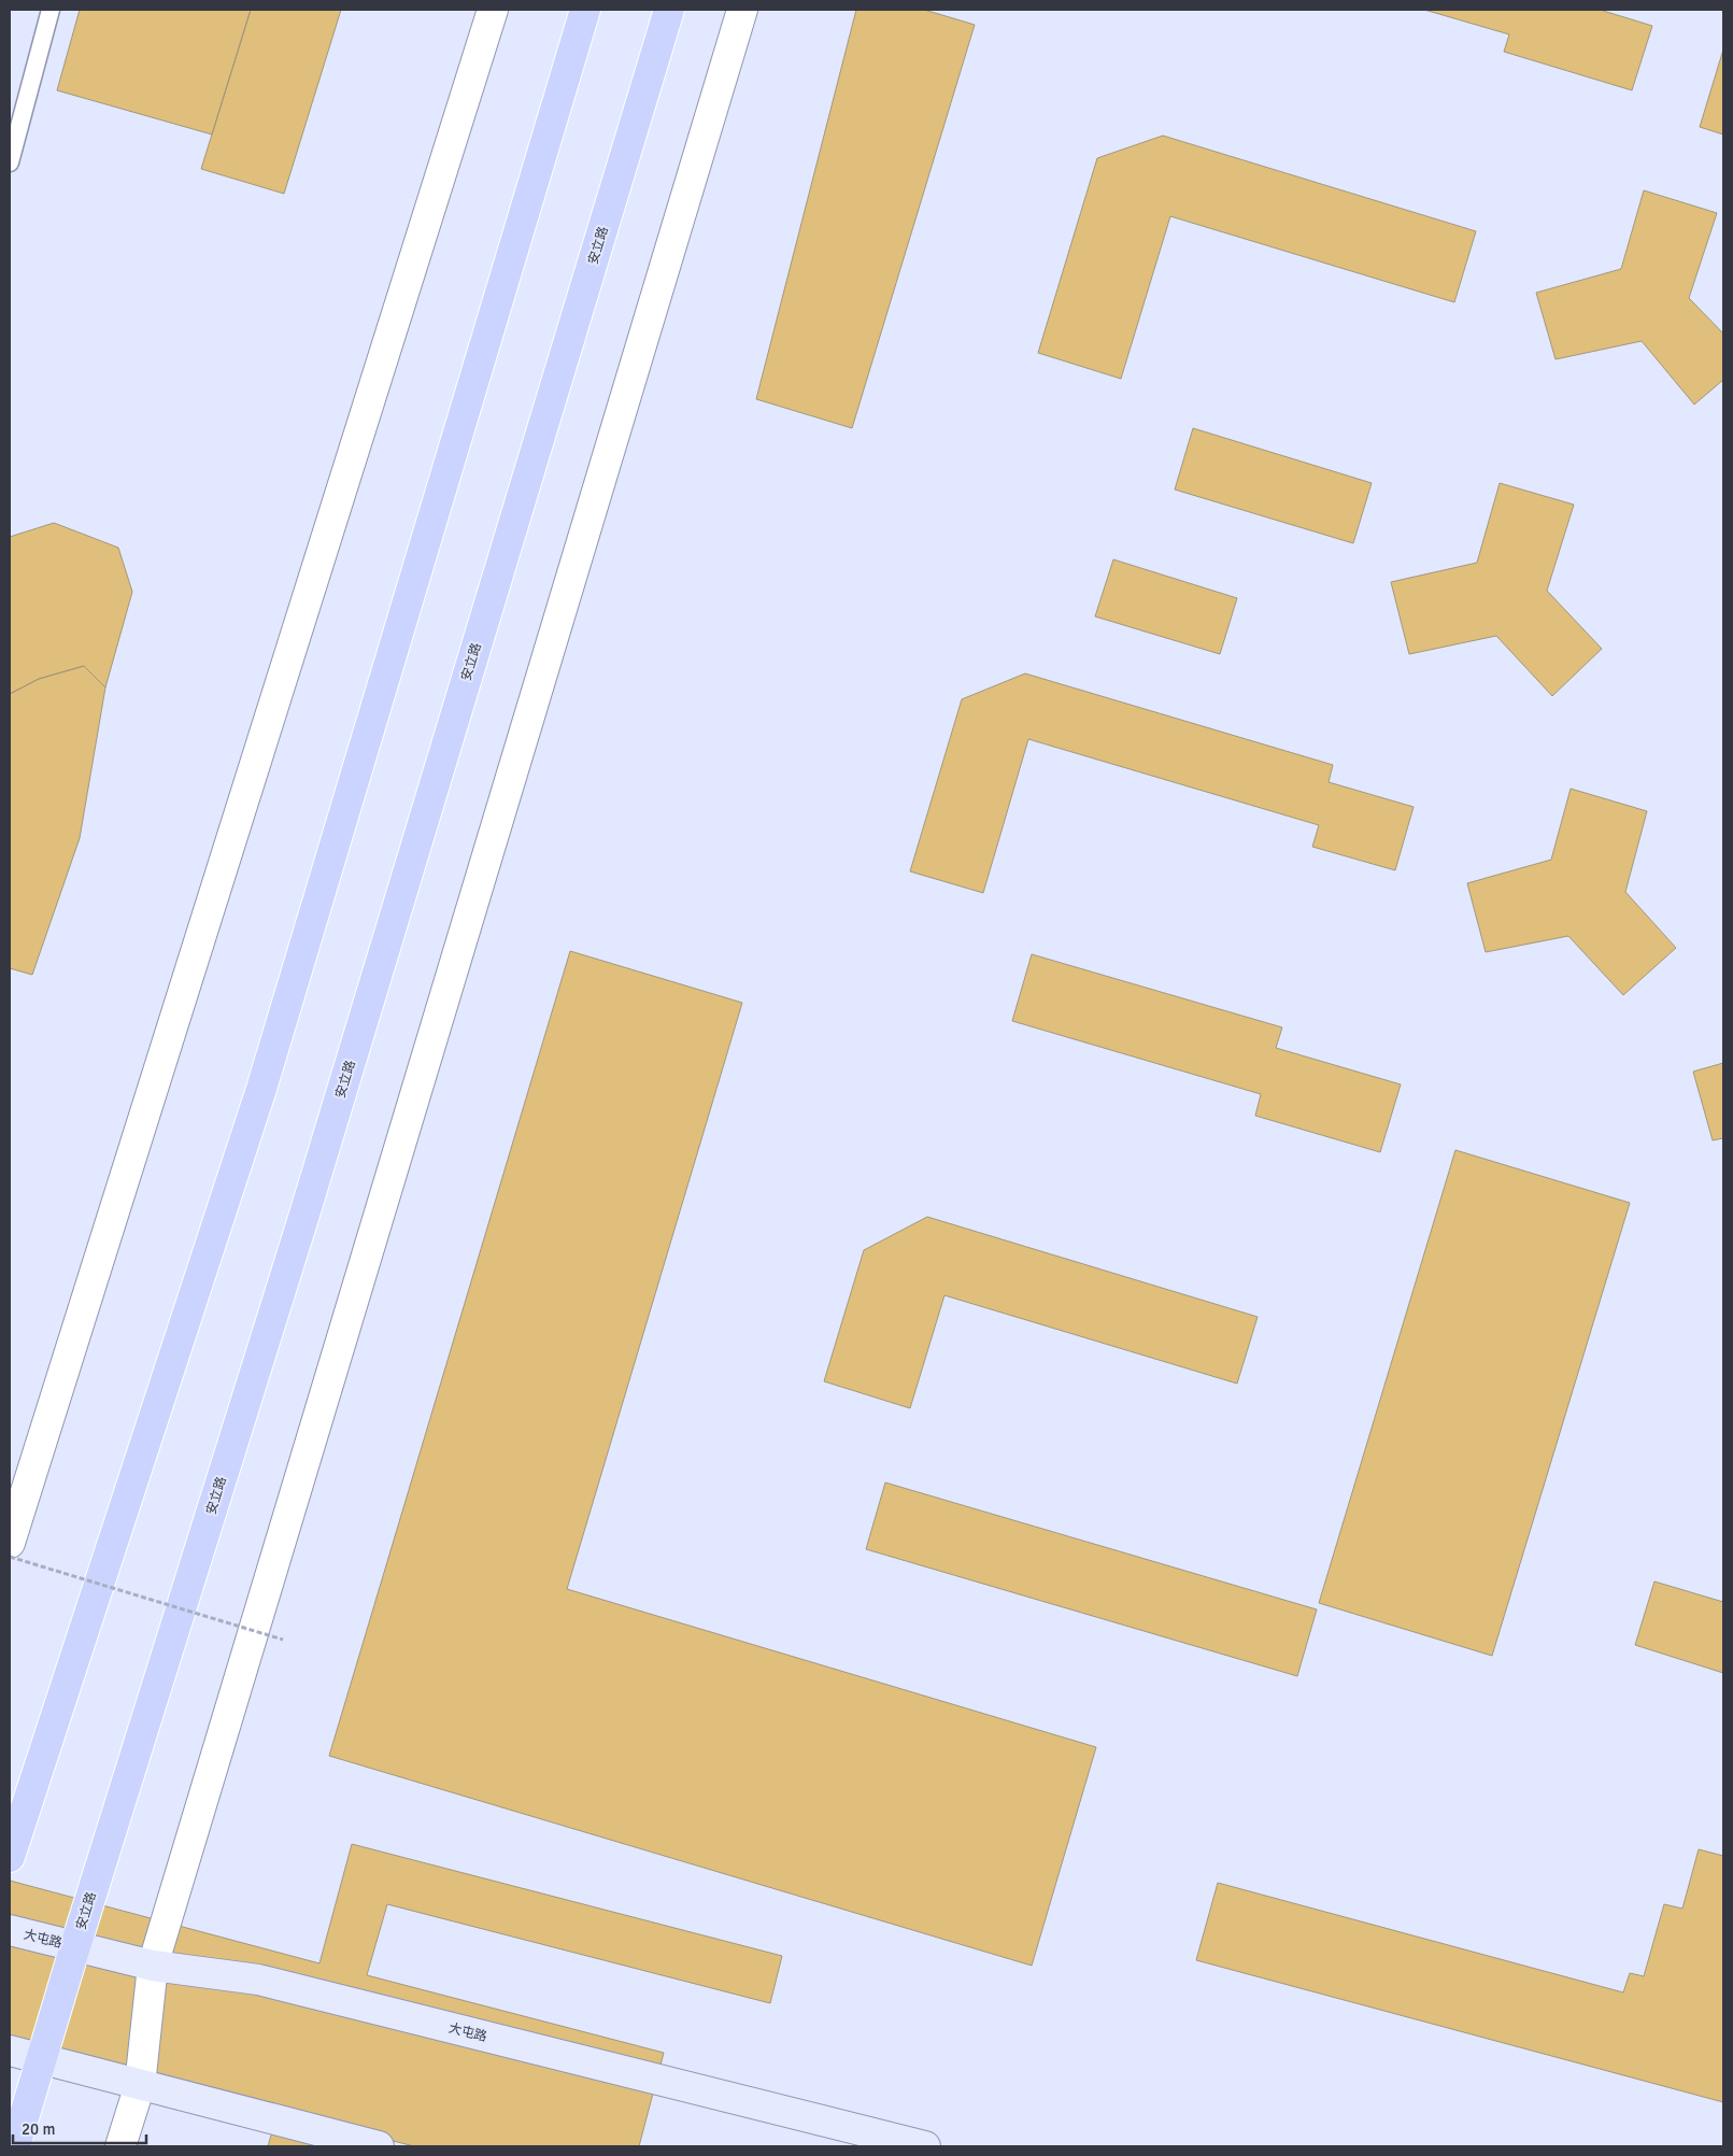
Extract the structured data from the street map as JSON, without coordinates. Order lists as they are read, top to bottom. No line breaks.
{"streets":{"main road":["安立路","大屯路"]},"crossings":[["安立路","大屯路"]],"scale_bar":"20 m"}
